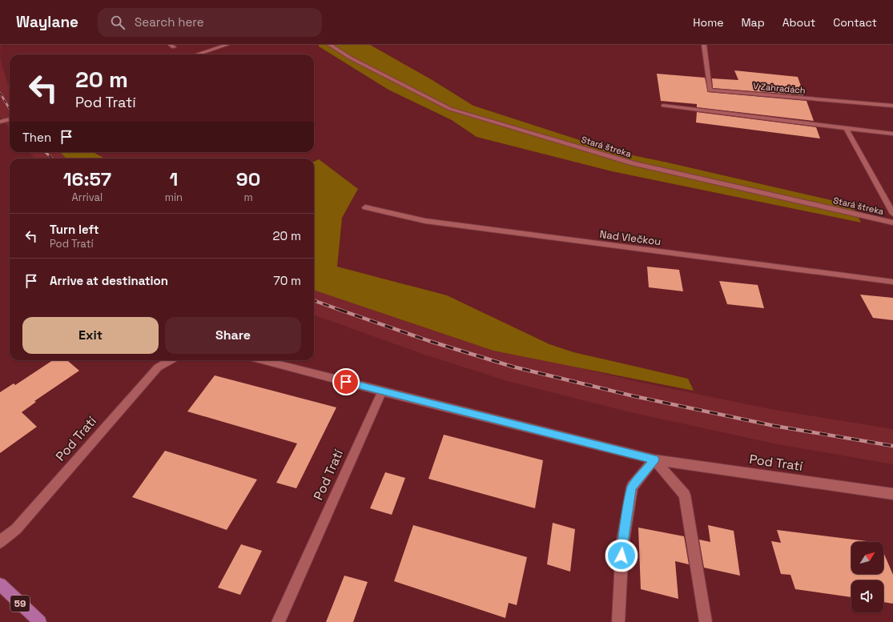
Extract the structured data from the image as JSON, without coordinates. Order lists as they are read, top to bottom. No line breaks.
{"streets":{"main road":["59"],"street":["V Zahradách","Stará štreka","Nad Vlečkou","Pod Tratí"]},"north":"top right","page":{"header":"Waylane","search":"Search here","nav":["Home","Map","About","Contact"],"turn":["20 m","Pod Tratí"],"then":"Then","eta":["16:57","Arrival","1","min","90","m"],"list":[{"name":"Turn left","note":"Pod Tratí","value":"20 m"},{"name":"Arrive at destination","value":"70 m"}],"buttons":["Exit","Share"]}}
